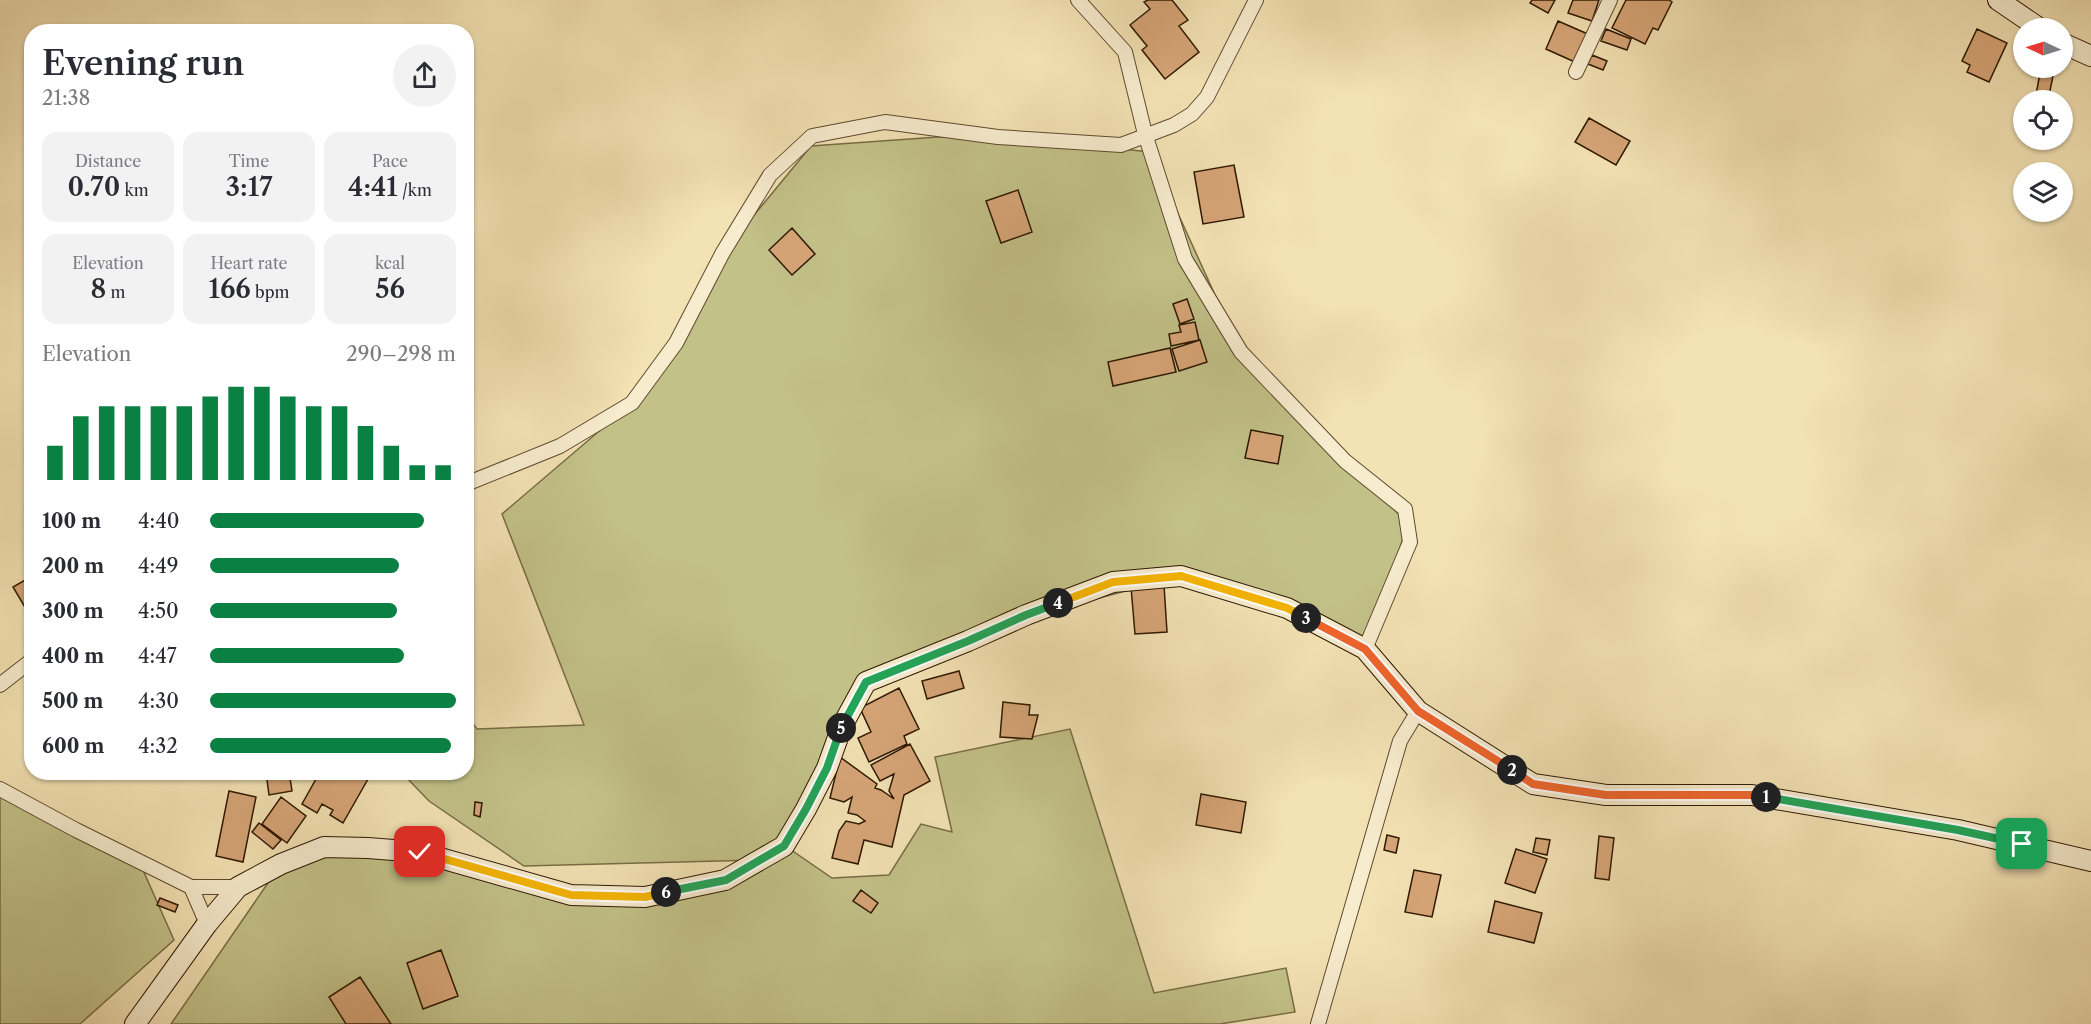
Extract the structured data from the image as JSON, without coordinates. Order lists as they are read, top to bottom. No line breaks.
{"north":"left","page":{"heading":["Evening run","21:38"],"stats":[["Distance","0.70 km"],["Time","3:17"],["Pace","4:41 /km"],["Elevation","8 m"],["Heart rate","166 bpm"],["kcal","56"]],"chart":["Elevation","290–298 m"],"list":[{"name":"100 m","note":"4:40"},{"name":"200 m","note":"4:49"},{"name":"300 m","note":"4:50"},{"name":"400 m","note":"4:47"},{"name":"500 m","note":"4:30"},{"name":"600 m","note":"4:32"}],"pins":["4","3","5","2","1","6"]}}
